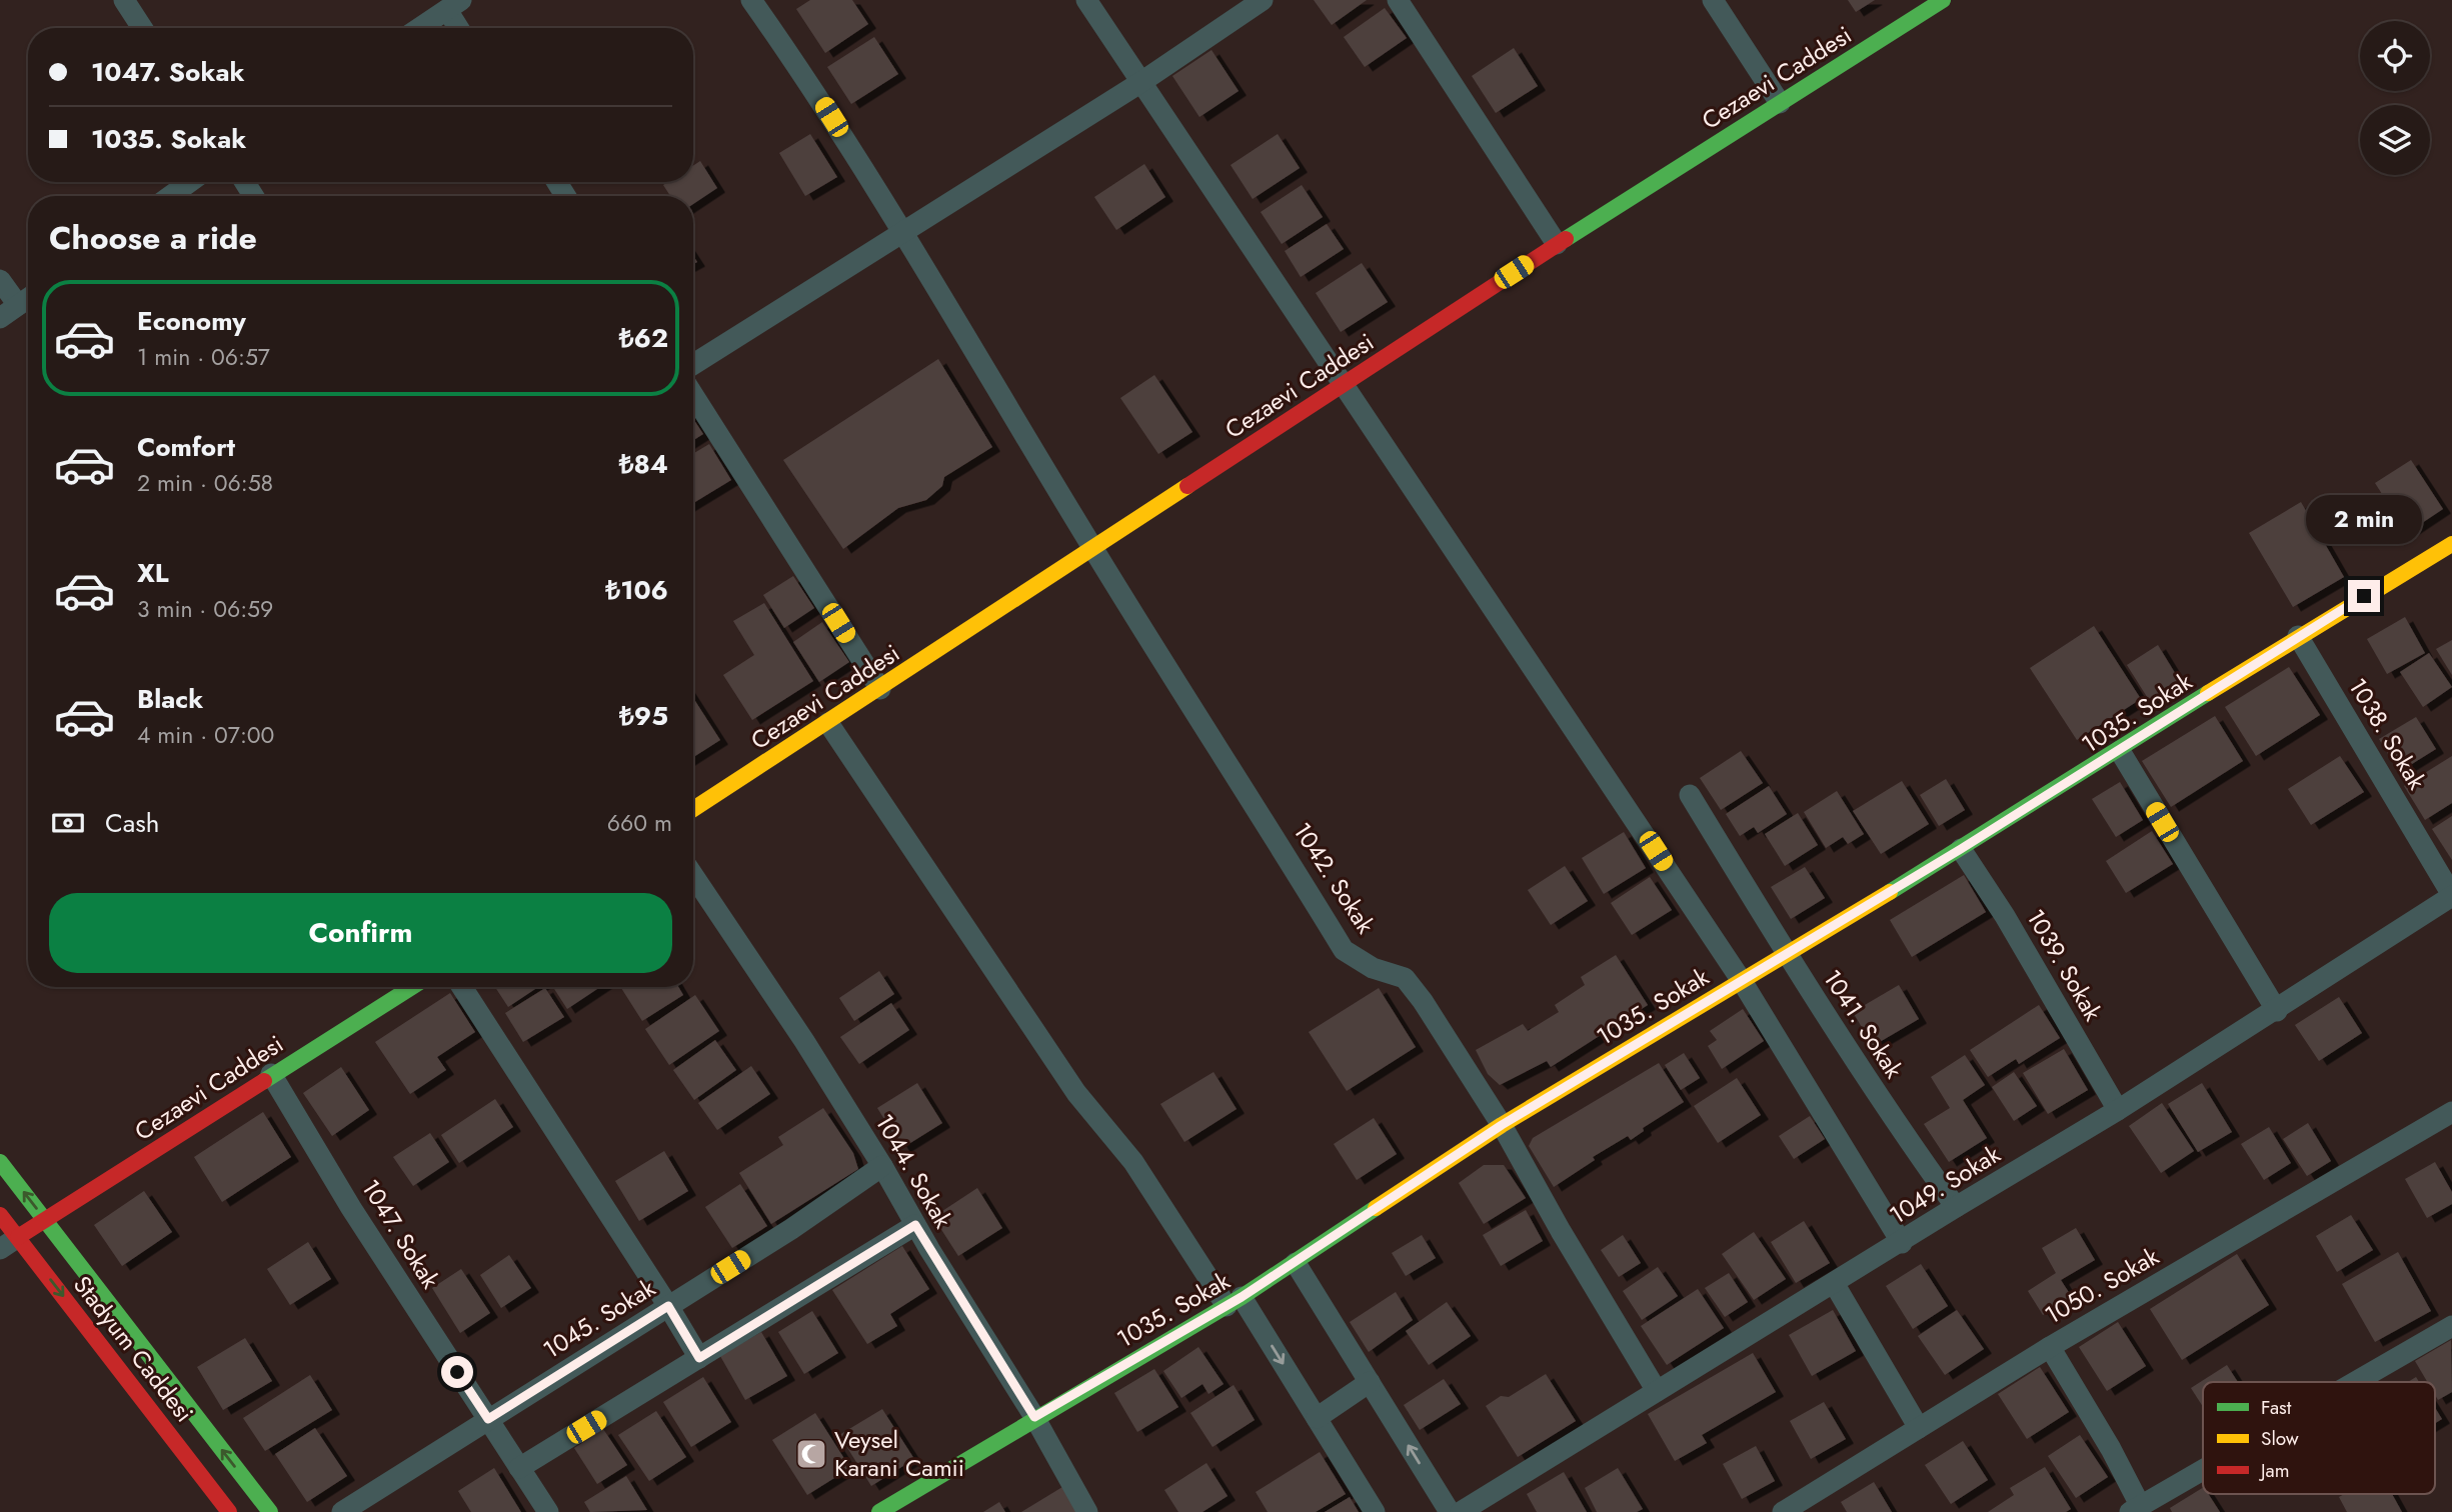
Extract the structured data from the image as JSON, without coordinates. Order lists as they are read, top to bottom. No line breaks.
{"streets":{"street":["Cezaevi Caddesi","1035. Sokak","1038. Sokak","1042. Sokak","1039. Sokak","1041. Sokak","1044. Sokak","1049. Sokak","1047. Sokak","1050. Sokak","1045. Sokak","Stadyum Caddesi"]},"crossings":[["Cezaevi Caddesi","1042. Sokak"],["Cezaevi Caddesi","1047. Sokak"],["Cezaevi Caddesi","Stadyum Caddesi"],["1035. Sokak","1038. Sokak"],["1035. Sokak","1042. Sokak"],["1035. Sokak","1039. Sokak"],["1035. Sokak","1041. Sokak"],["1035. Sokak","1044. Sokak"],["1038. Sokak","1049. Sokak"],["1042. Sokak","1049. Sokak"],["1039. Sokak","1049. Sokak"],["1041. Sokak","1049. Sokak"],["1044. Sokak","1045. Sokak"],["1047. Sokak","1045. Sokak"]],"places":{"mosque":["Veysel Karani Camii"]},"legend":["Fast","Slow","Jam"],"page":{"banner":["1047. Sokak","1035. Sokak"],"heading":"Choose a ride","list":[{"name":"Economy","note":"1 min · 06:57","value":"₺62"},{"name":"Comfort","note":"2 min · 06:58","value":"₺84"},{"name":"XL","note":"3 min · 06:59","value":"₺106"},{"name":"Black","note":"4 min · 07:00","value":"₺95"}],"bubble":"2 min","pay":["Cash","660 m"],"buttons":"Confirm"}}
